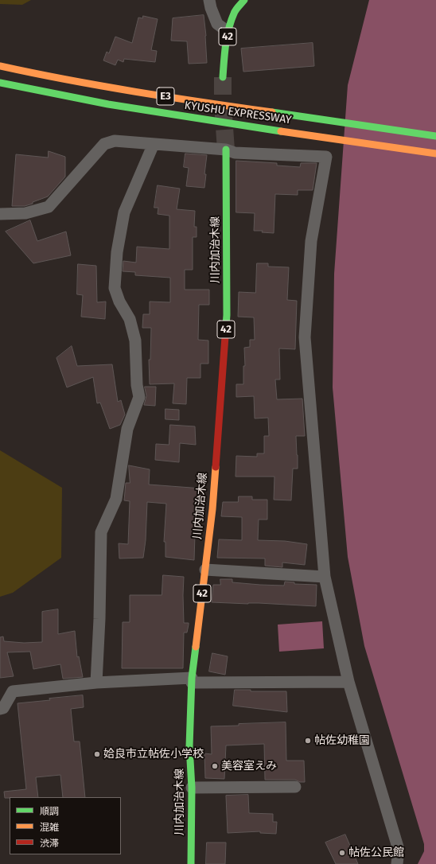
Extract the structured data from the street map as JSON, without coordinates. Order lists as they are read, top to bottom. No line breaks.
{"streets":{"main road":["42","E3","KYUSHU EXPRESSWAY","川内加治木線"]},"places":["帖佐幼稚園","姶良市立帖佐小学校","美容室えみ","帖佐公民館"],"legend":["順調","混雑","渋滞"]}
